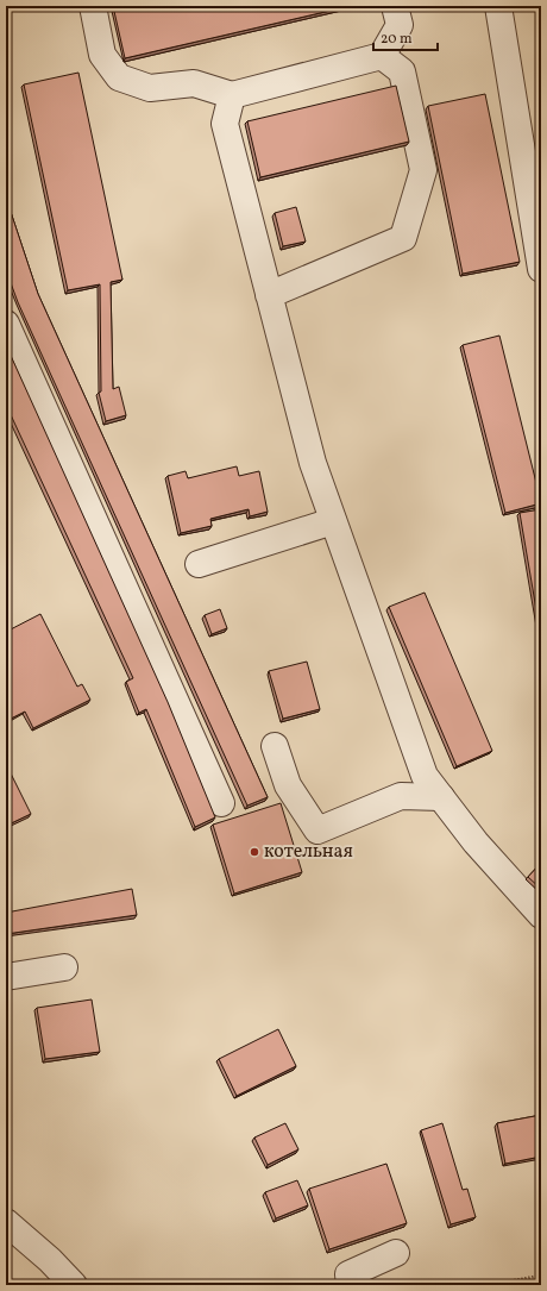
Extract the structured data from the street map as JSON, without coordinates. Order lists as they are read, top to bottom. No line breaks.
{"places":["котельная"],"scale_bar":"20 m"}
